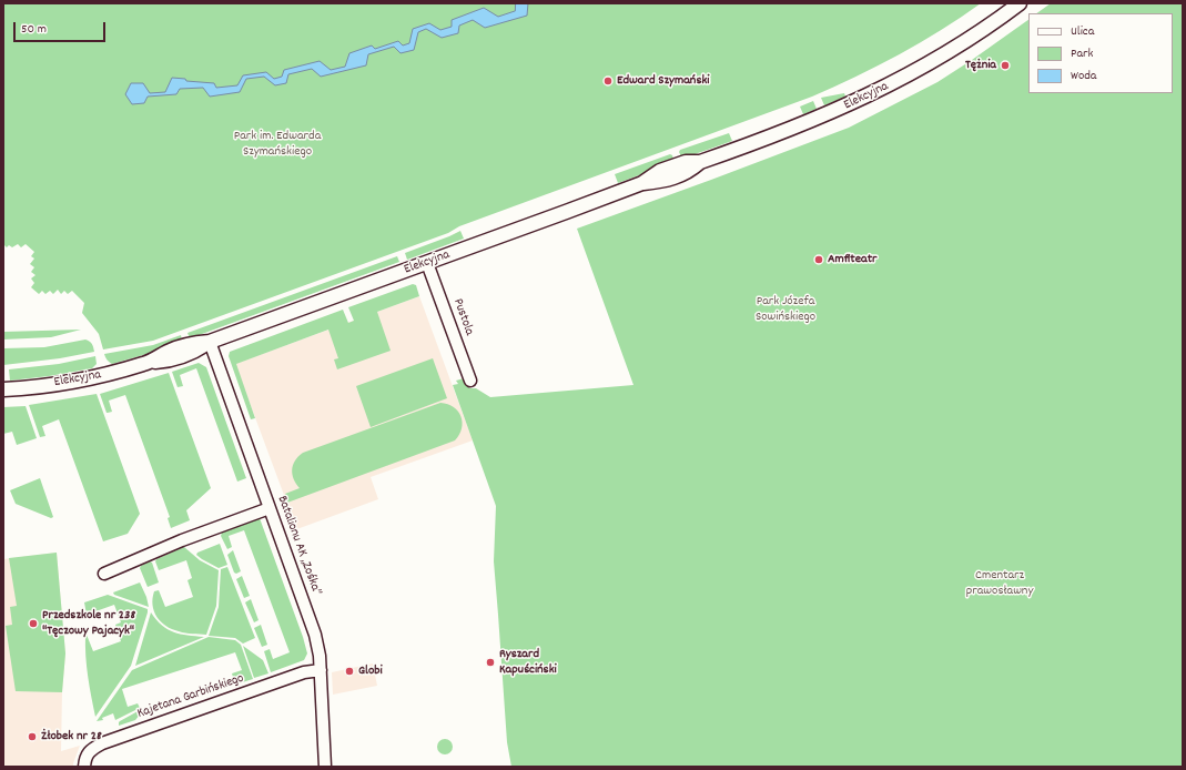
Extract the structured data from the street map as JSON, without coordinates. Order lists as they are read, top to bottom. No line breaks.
{"streets":{"street":["Elekcyjna","Pustola","Batalionu AK „Zośka”","Kajetana Garbińskiego"]},"crossings":[["Elekcyjna","Pustola"],["Elekcyjna","Batalionu AK „Zośka”"],["Batalionu AK „Zośka”","Kajetana Garbińskiego"]],"parks":["Park im. Edwarda Szymańskiego","Park Józefa Sowińskiego","Cmentarz prawosławny"],"places":["Tężnia","Edward Szymański","Amfiteatr","Przedszkole nr 238 \"Tęczowy Pajacyk\"","Ryszard Kapuściński","Globi","Żłobek nr 28"],"legend":["Ulica","Park","Woda"],"scale_bar":"50 m"}
